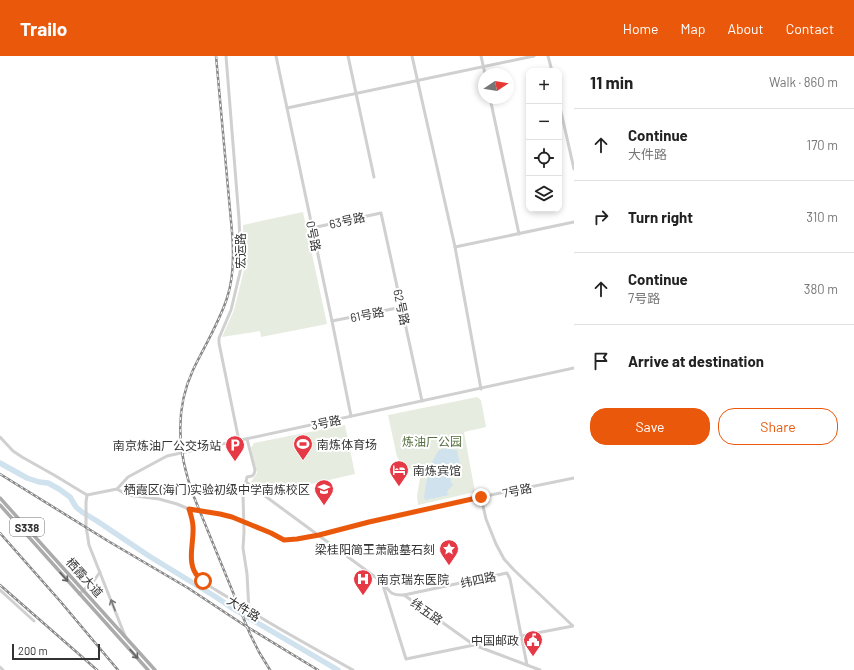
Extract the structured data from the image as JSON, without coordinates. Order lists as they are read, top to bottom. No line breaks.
{"streets":{"main road":["S338","栖霞大道"],"street":["63号路","0号路","宏运路","62号路","61号路","3号路","7号路","纬四路","大件路","纬五路"]},"crossings":[["63号路","0号路"],["63号路","62号路"],["0号路","61号路"],["0号路","3号路"],["宏运路","3号路"],["62号路","61号路"],["62号路","3号路"],["3号路","7号路"],["7号路","大件路"],["7号路","纬五路"],["纬四路","纬五路"]],"parks":["炼油厂公园"],"places":{"sports":["南炼体育场"],"parking":["南京炼油厂公交场站"],"hotel":["南炼宾馆"],"school or university":["栖霞区(海门)实验初级中学南炼校区"],"place":["梁桂阳简王萧融墓石刻"],"hospital":["南京瑞东医院"],"public building":["中国邮政"]},"scale_bar":"200 m","north":"right","page":{"header":"Trailo","nav":["Home","Map","About","Contact"],"heading":["11 min","Walk · 860 m"],"map_buttons":["+","−"],"list":[["Continue","大件路","170 m"],["Turn right","310 m"],["Continue","7号路","380 m"],"Arrive at destination"],"buttons":["Save","Share"],"scale":"200 m"}}
